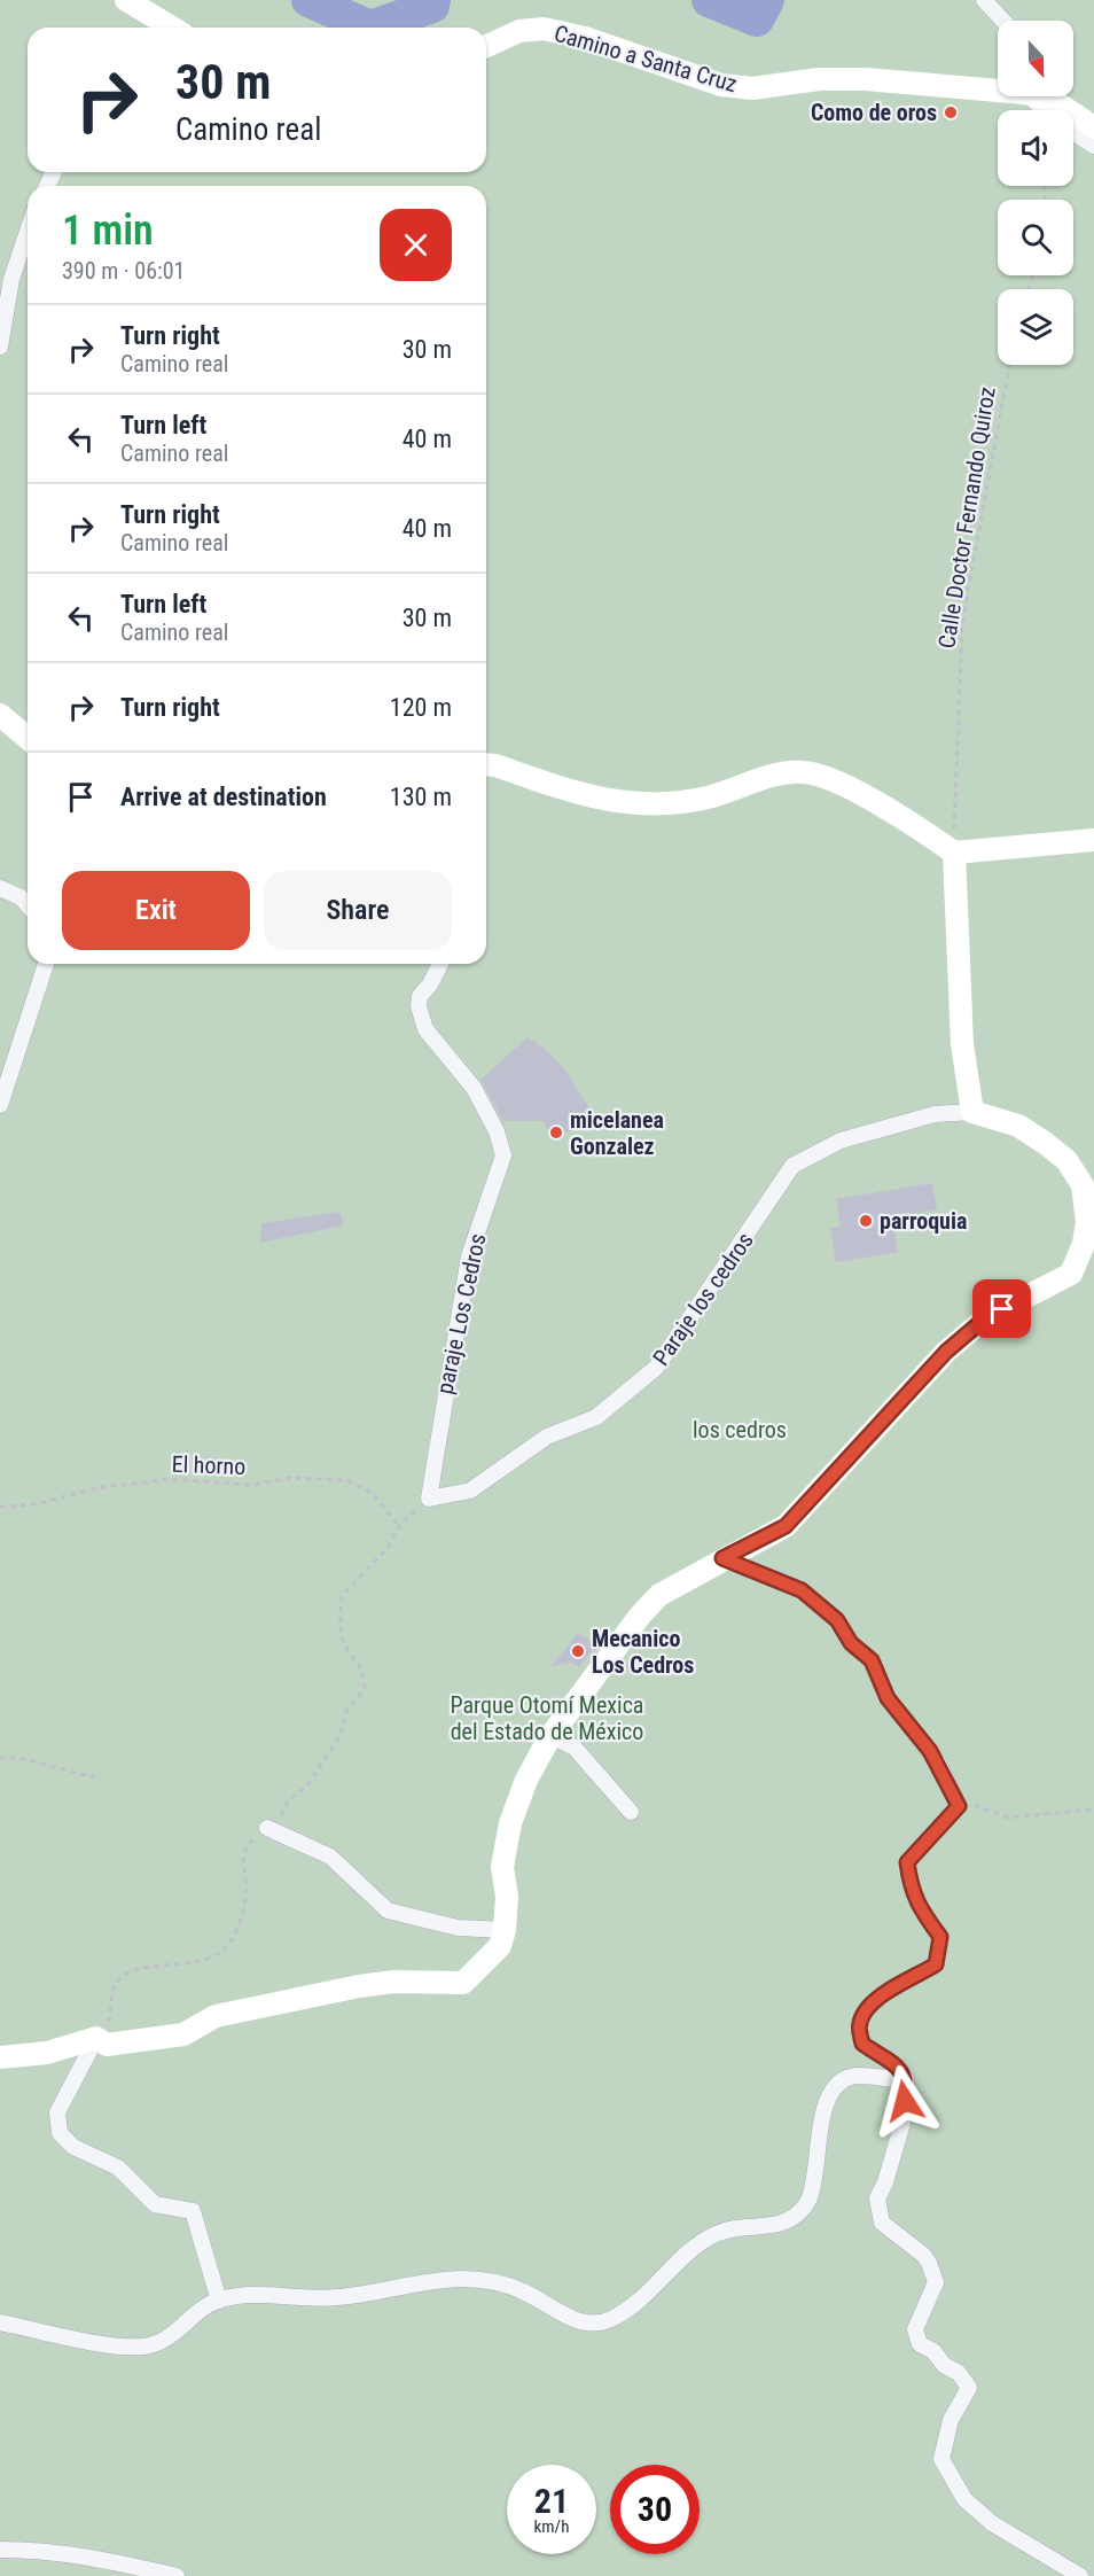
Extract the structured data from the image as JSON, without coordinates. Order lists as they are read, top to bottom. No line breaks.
{"streets":{"main road":["Camino a Santa Cruz"],"street":["Paraje los cedros","paraje Los Cedros"],"path":["Calle Doctor Fernando Quiroz","El horno"]},"crossings":[["Paraje los cedros","paraje Los Cedros"]],"parks":["los cedros","Parque Otomí Mexica del Estado de México"],"places":["Como de oros","micelanea Gonzalez","parroquia","Mecanico Los Cedros"],"north":"bottom","page":{"turn":["30 m","Camino real"],"heading":["1 min","390 m · 06:01"],"list":[{"name":"Turn right","note":"Camino real","value":"30 m"},{"name":"Turn left","note":"Camino real","value":"40 m"},{"name":"Turn right","note":"Camino real","value":"40 m"},{"name":"Turn left","note":"Camino real","value":"30 m"},{"name":"Turn right","value":"120 m"},{"name":"Arrive at destination","value":"130 m"}],"buttons":["Exit","Share"],"speed":"21 km/h","limit":"30"}}
